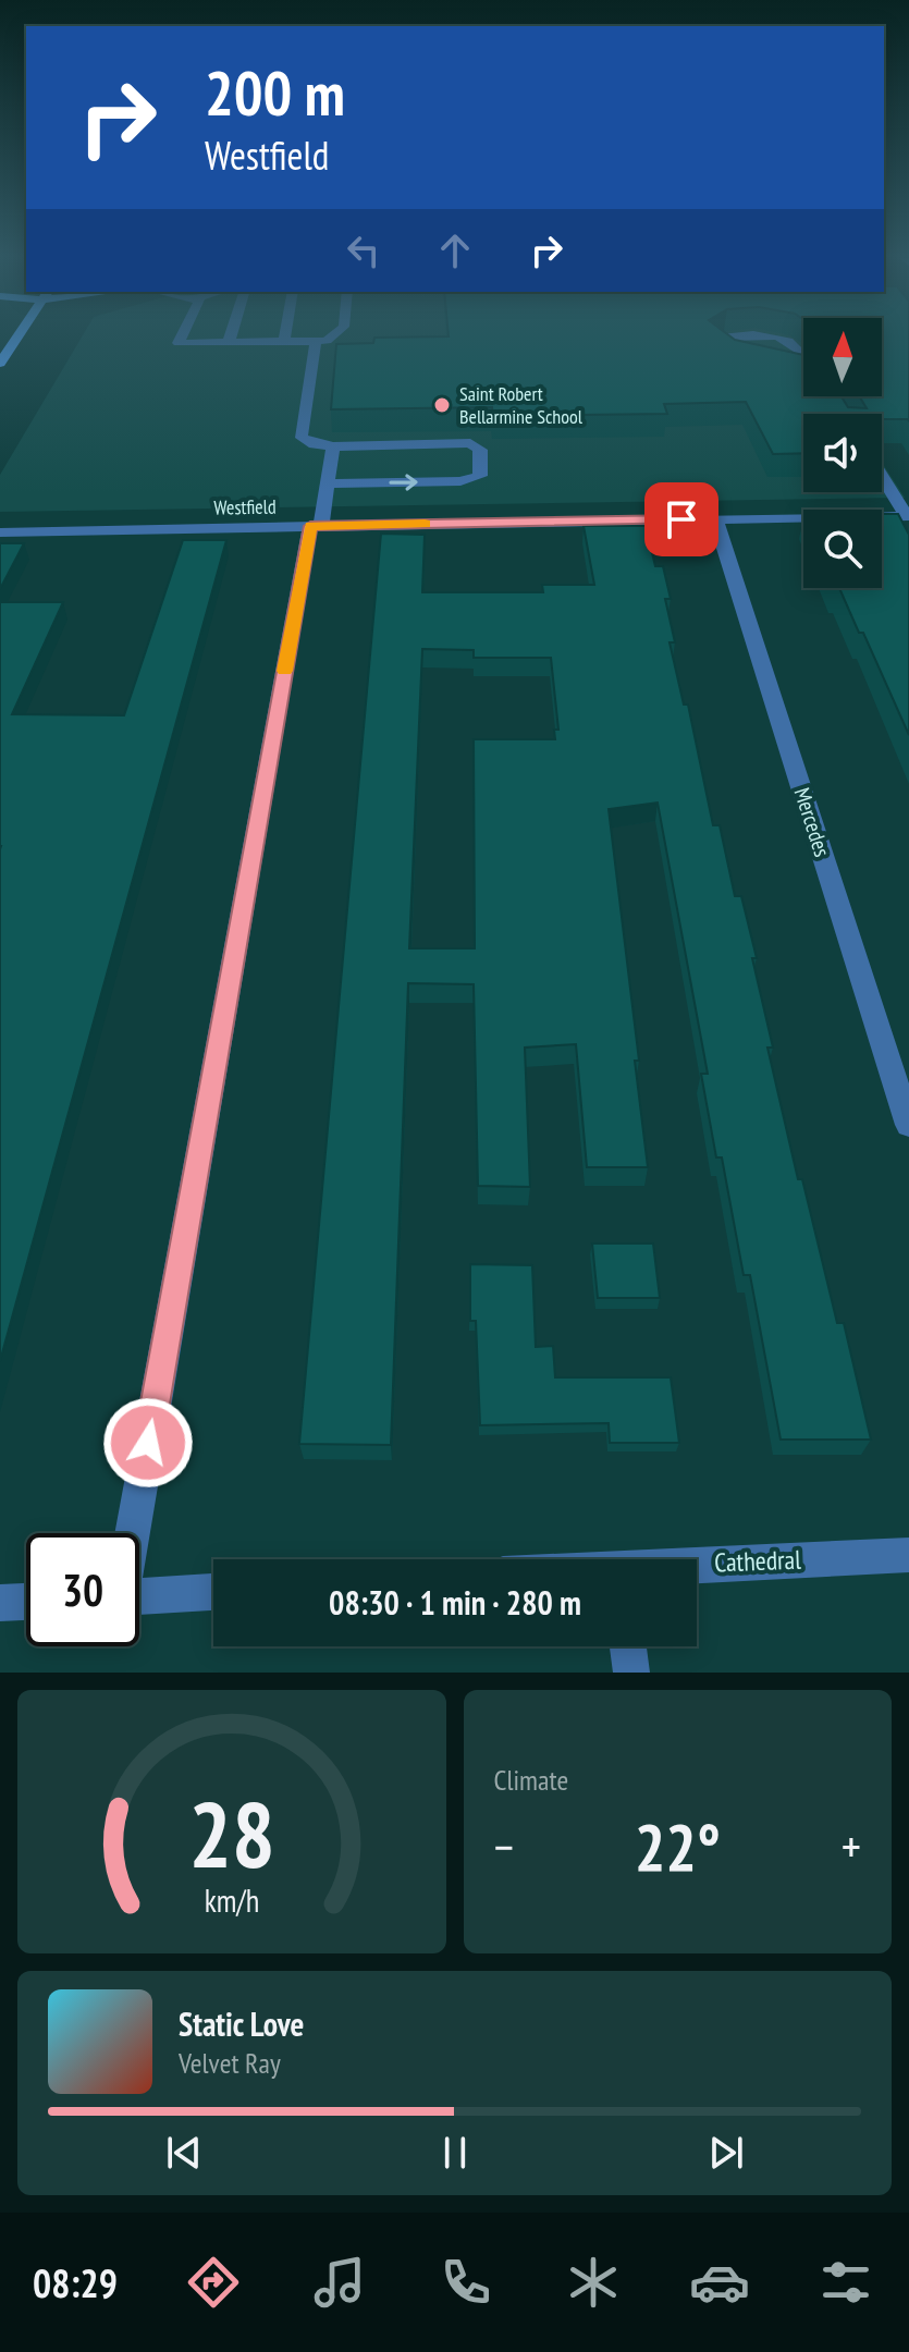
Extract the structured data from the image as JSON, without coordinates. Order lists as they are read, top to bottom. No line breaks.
{"streets":{"street":["Westfield","Mercedes","Cathedral"]},"crossings":[["Westfield","Mercedes"]],"places":["Saint Robert Bellarmine School"],"north":"top","page":{"turn":["200 m","Westfield"],"limit":"30","trip":"08:30 · 1 min · 280 m","tile":"Climate","heat":["−","22°","+"],"song":["Static Love","Velvet Ray"],"tabs":"08:29","gauge":["28","km/h"]}}
